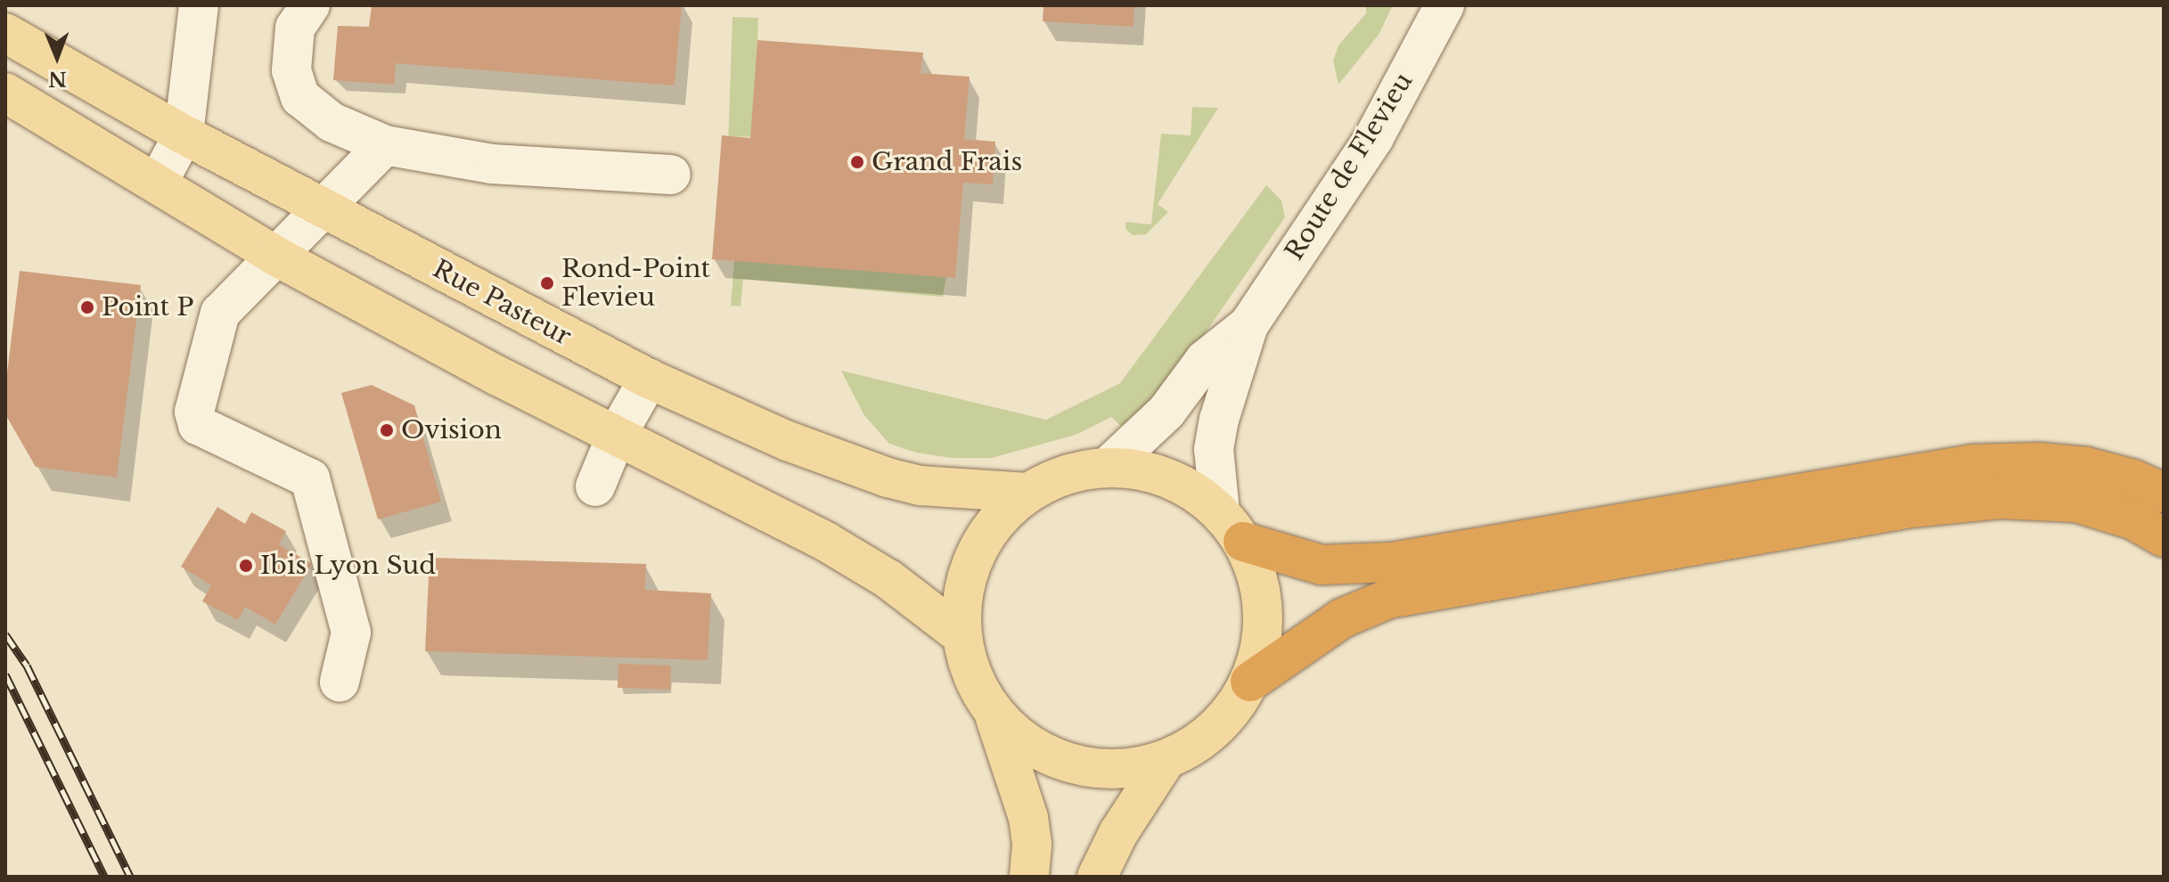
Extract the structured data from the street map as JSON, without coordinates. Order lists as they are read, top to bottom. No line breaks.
{"streets":{"main road":["Rue Pasteur"],"street":["Route de Flevieu"]},"places":["Grand Frais","Rond-Point Flevieu","Point P","Ovision","Ibis Lyon Sud"],"north":"bottom"}
